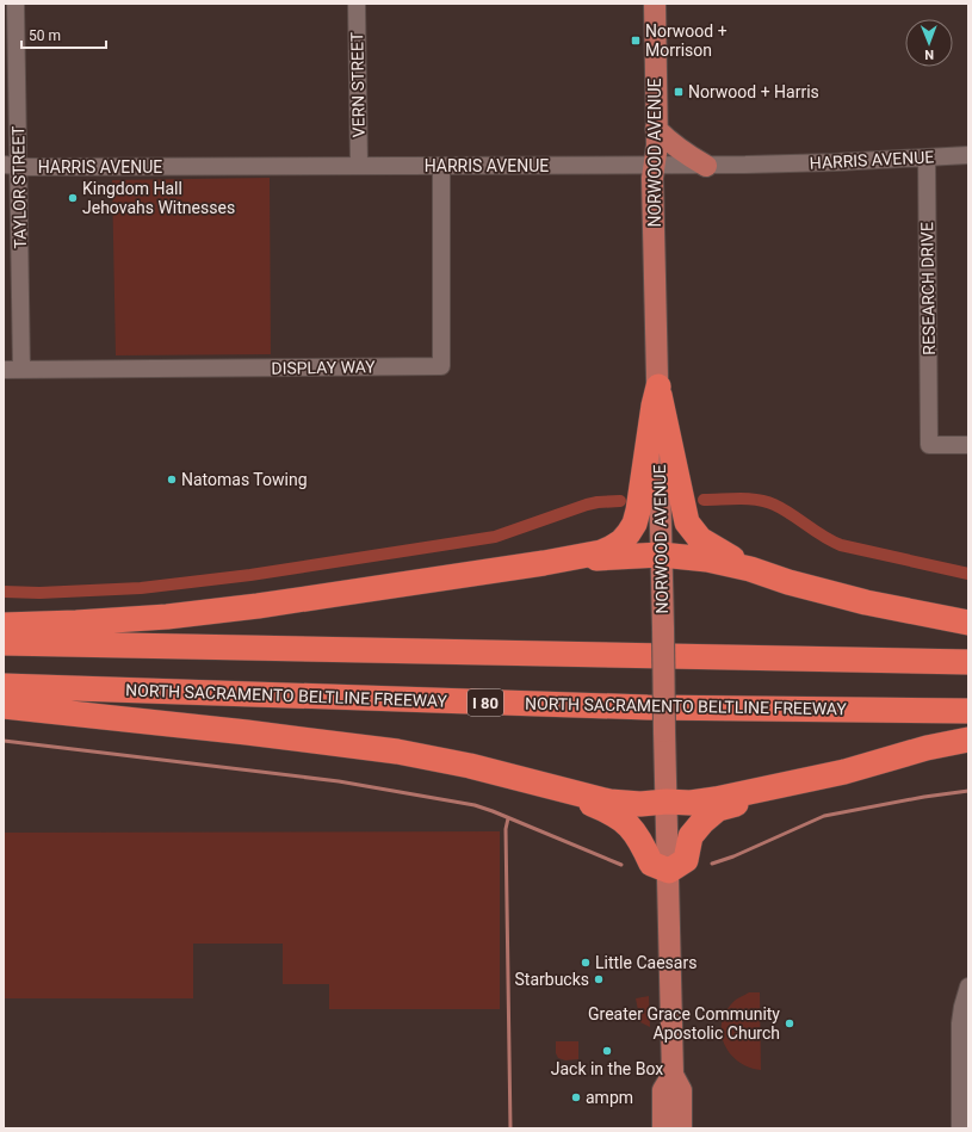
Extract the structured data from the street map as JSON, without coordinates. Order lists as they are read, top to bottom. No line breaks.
{"streets":{"highway":["NORTH SACRAMENTO BELTLINE FREEWAY","I 80"],"main road":["NORWOOD AVENUE"],"street":["VERN STREET","HARRIS AVENUE","TAYLOR STREET","RESEARCH DRIVE","DISPLAY WAY"]},"crossings":[["VERN STREET","HARRIS AVENUE"],["NORWOOD AVENUE","HARRIS AVENUE"],["HARRIS AVENUE","TAYLOR STREET"],["HARRIS AVENUE","RESEARCH DRIVE"],["HARRIS AVENUE","DISPLAY WAY"],["TAYLOR STREET","DISPLAY WAY"]],"places":{"transit":["Norwood + Morrison","Norwood + Harris"],"other":["Kingdom Hall Jehovahs Witnesses","Natomas Towing","Little Caesars","Starbucks","Greater Grace Community Apostolic Church","Jack in the Box","ampm"]},"scale_bar":"50 m","north":"bottom"}
